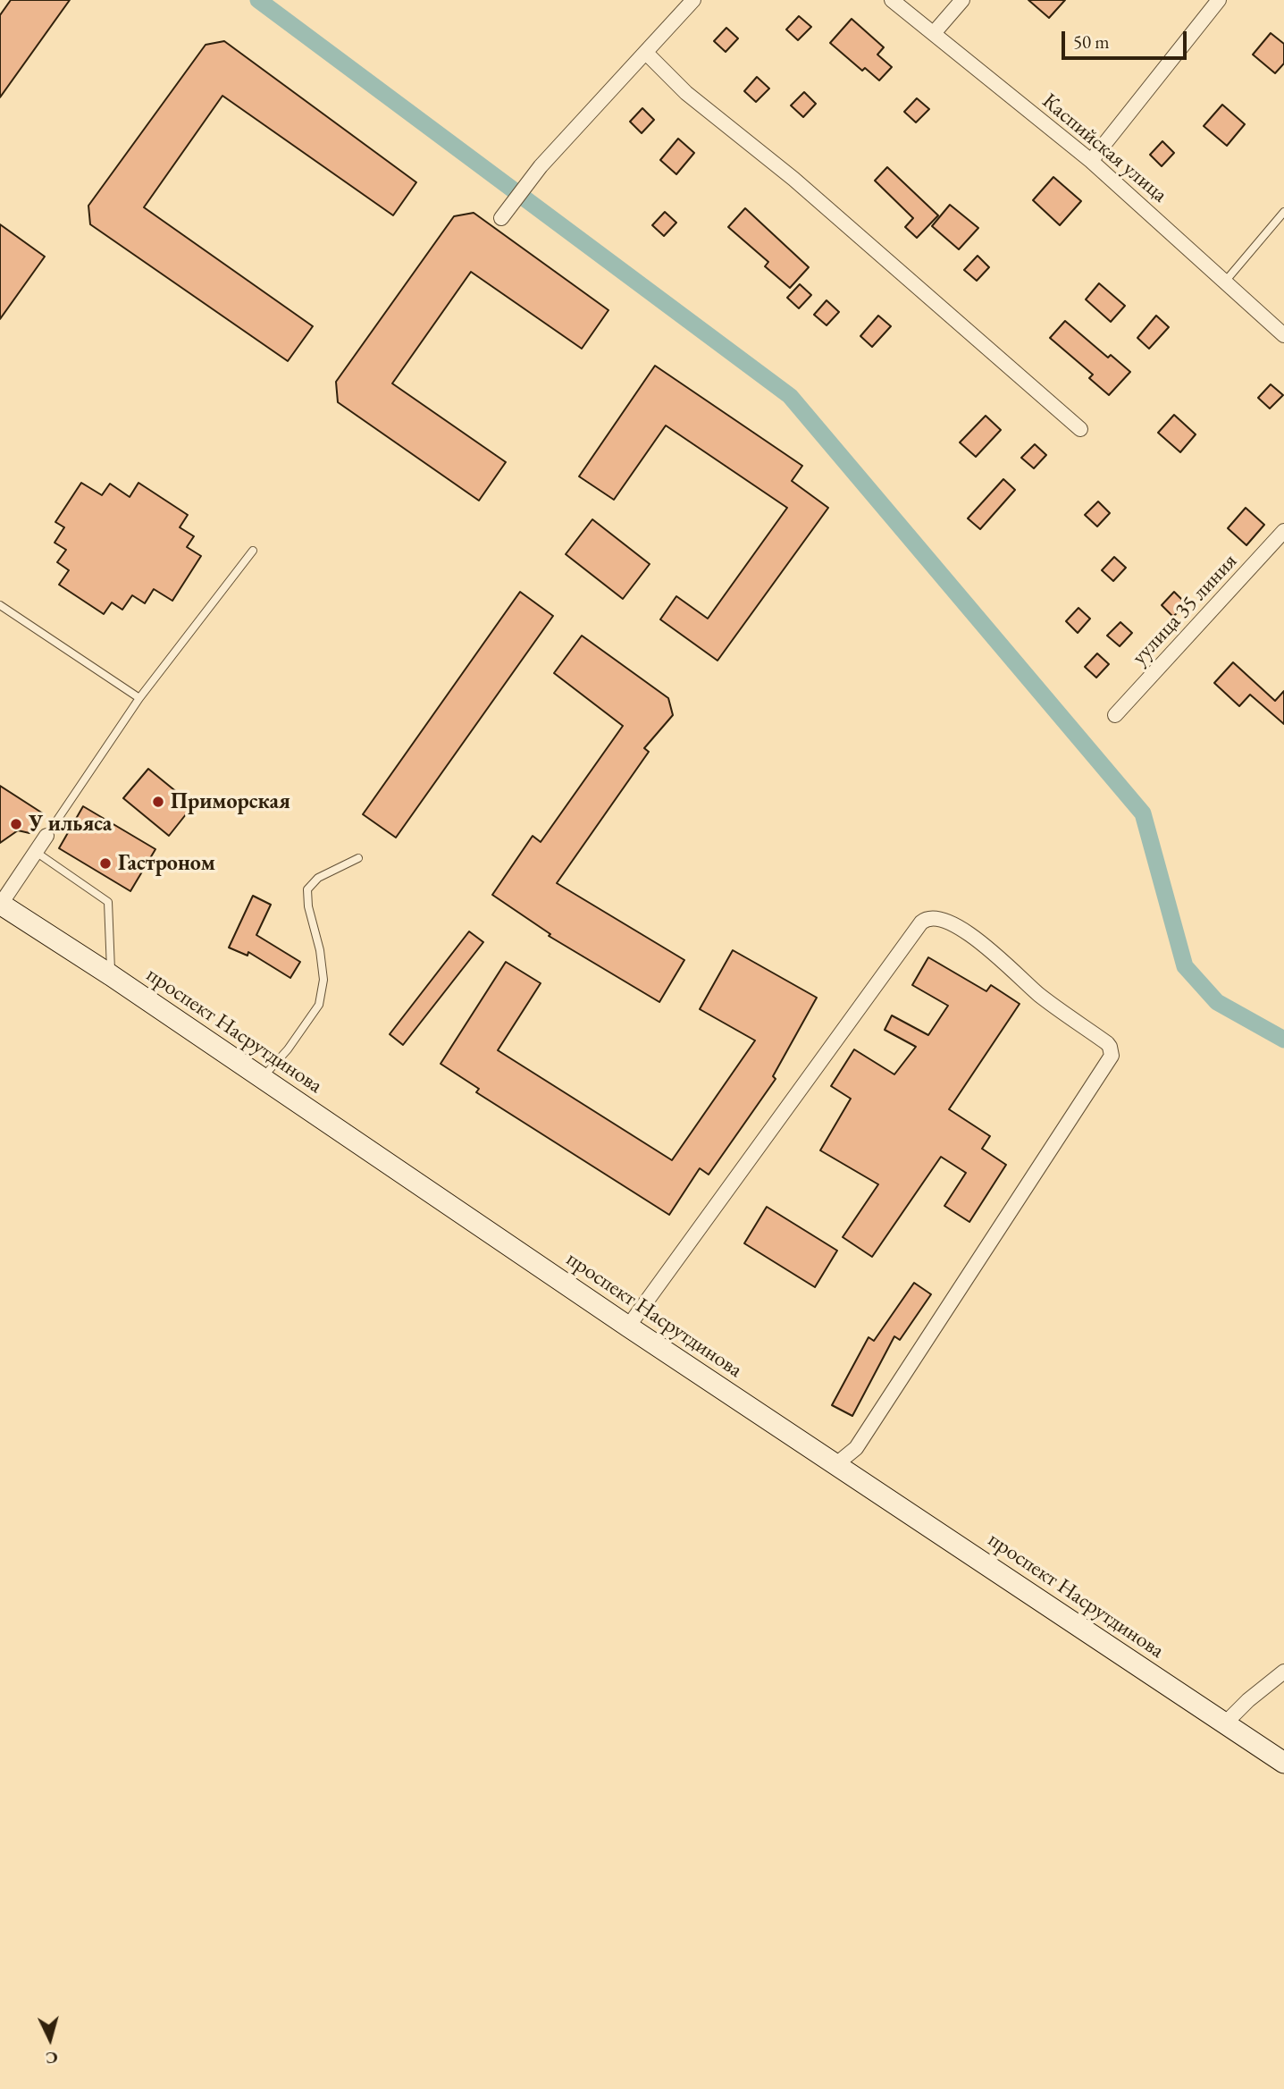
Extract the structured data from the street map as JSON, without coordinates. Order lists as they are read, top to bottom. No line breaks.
{"streets":{"main road":["проспект Насрутдинова"],"street":["Каспийская улица","уулица 35 линия"]},"places":["Приморская","У ильяса","Гастроном"],"scale_bar":"50 m","north":"bottom"}
